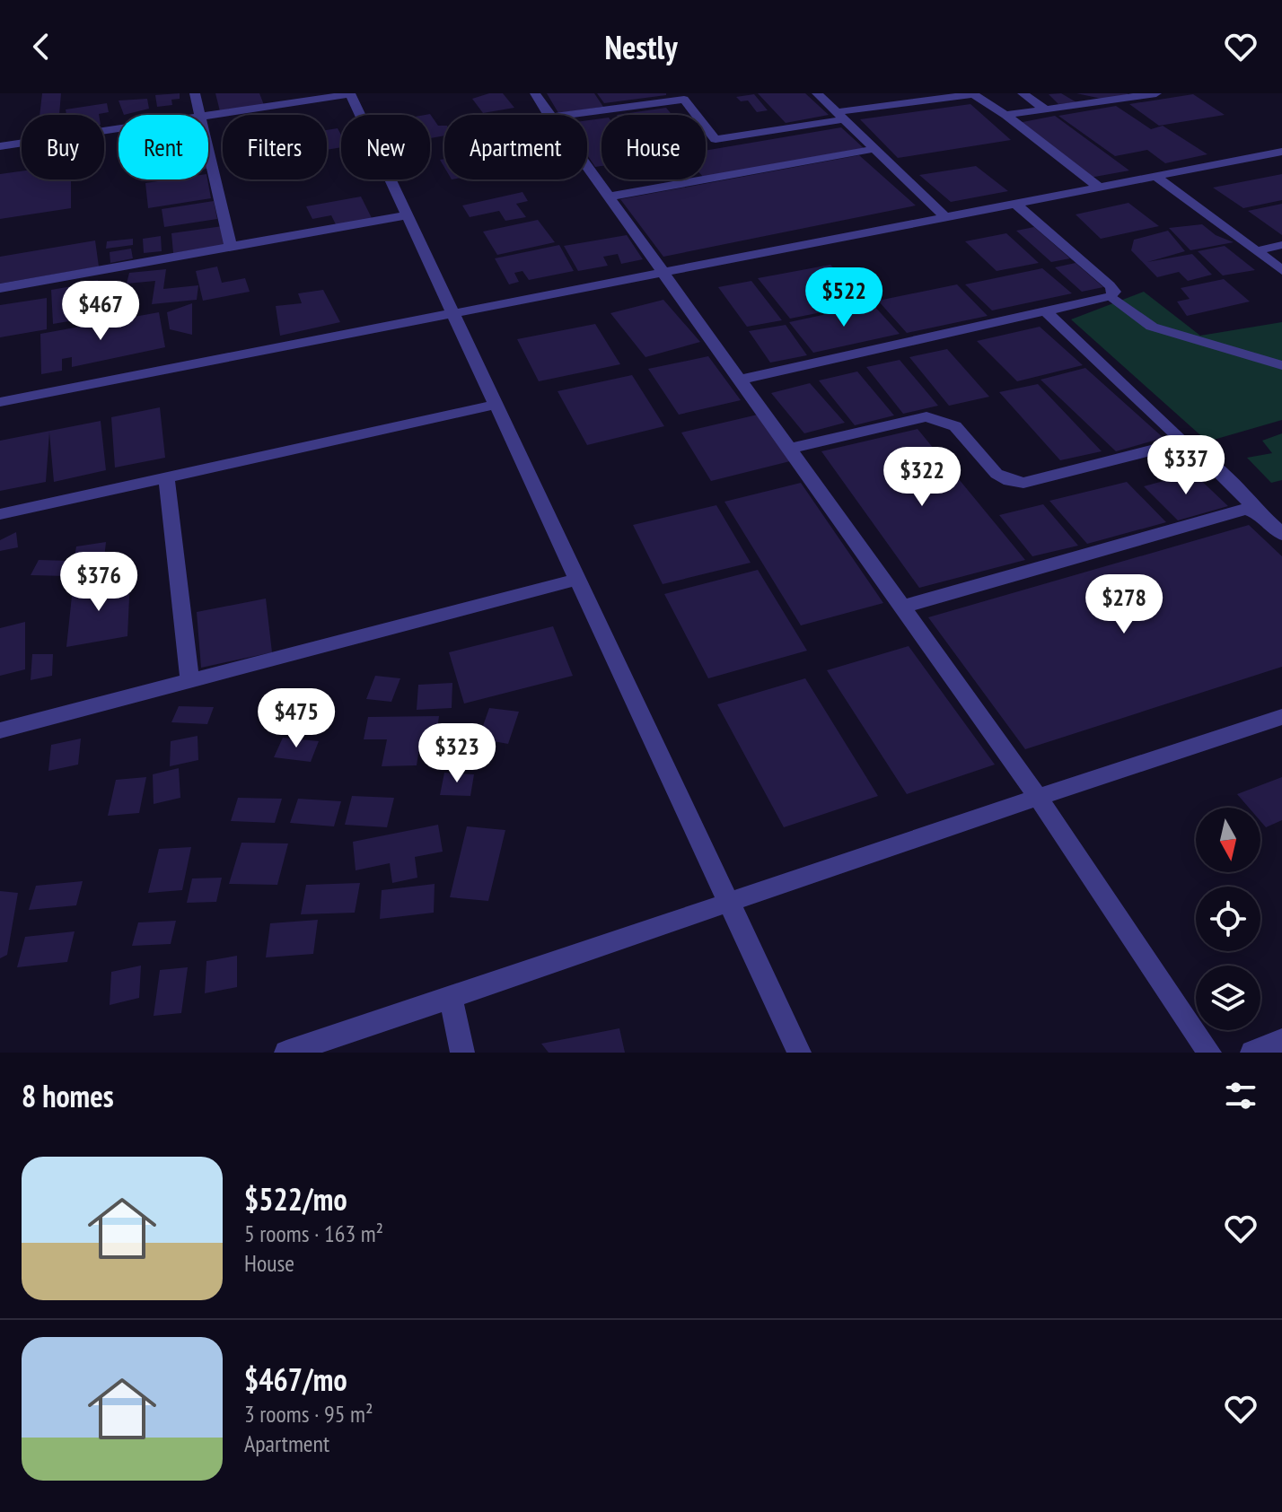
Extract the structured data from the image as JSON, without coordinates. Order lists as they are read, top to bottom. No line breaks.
{"north":"bottom","page":{"header":"Nestly","chip":["Buy","Rent","Filters","New","Apartment","House"],"price":["$522","$467","$337","$322","$376","$278","$475","$323"],"heading":"8 homes","list":[{"name":"$522/mo","note":"5 rooms · 163 m² · House"},{"name":"$467/mo","note":"3 rooms · 95 m² · Apartment"}]}}
